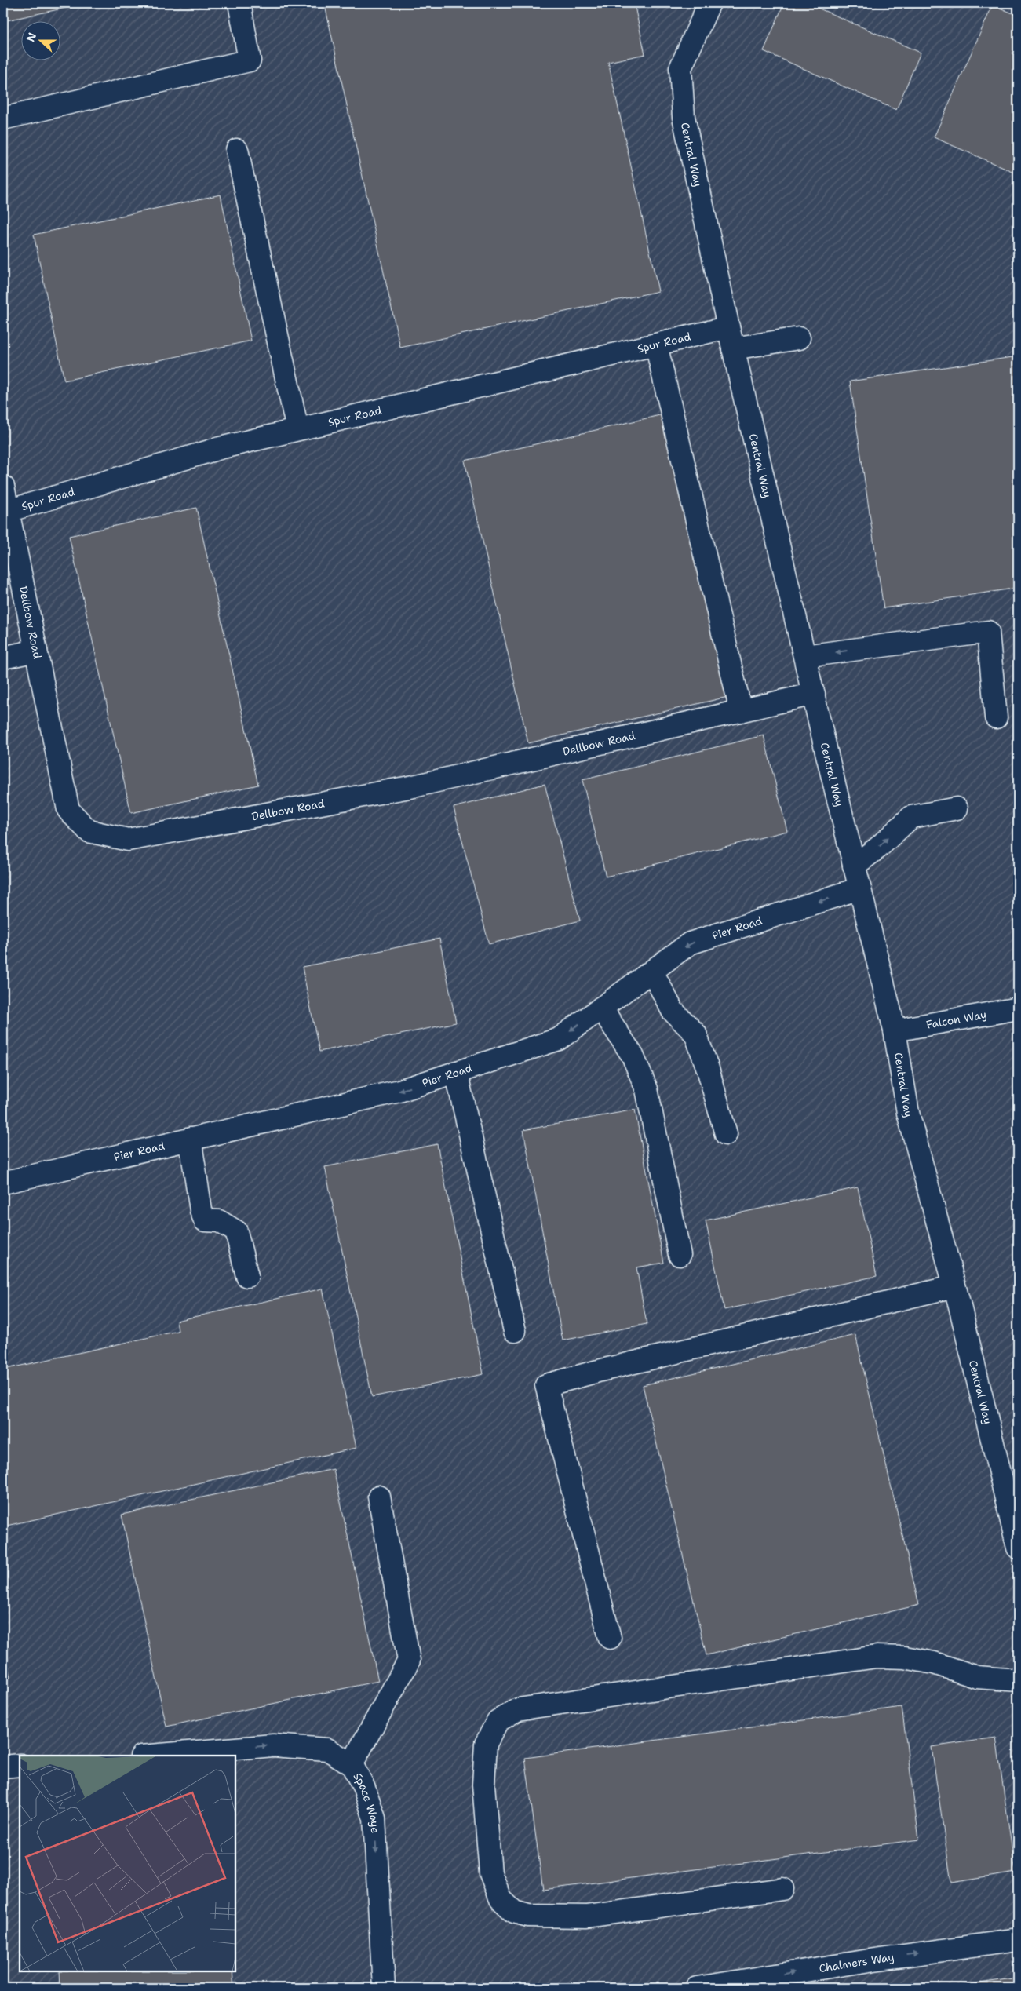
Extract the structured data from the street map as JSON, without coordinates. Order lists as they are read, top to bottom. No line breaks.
{"streets":{"street":["Central Way","Spur Road","Dellbow Road","Pier Road","Falcon Way","Space Waye","Chalmers Way"]},"crossings":[["Central Way","Spur Road"],["Central Way","Dellbow Road"],["Central Way","Pier Road"],["Central Way","Falcon Way"],["Spur Road","Dellbow Road"]],"one_way":["Pier Road","Chalmers Way"],"north":"left"}
